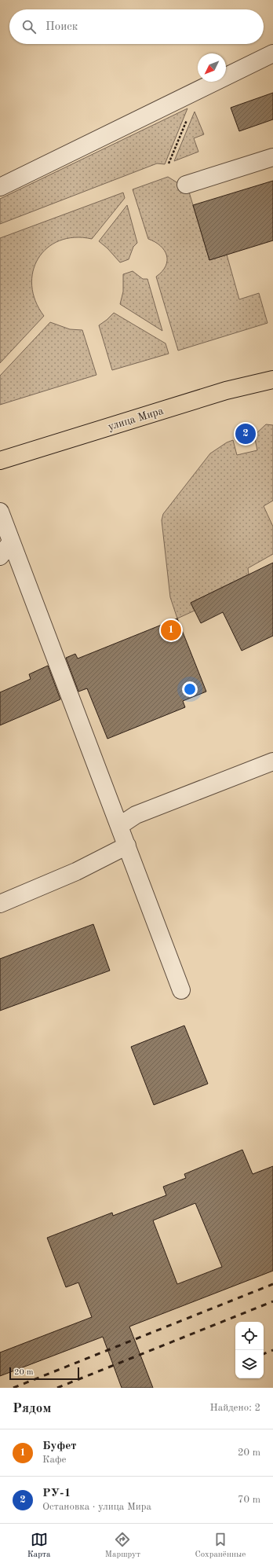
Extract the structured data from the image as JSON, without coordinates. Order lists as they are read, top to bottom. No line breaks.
{"streets":{"highway":["улица Мира"]},"scale_bar":"20 m","north":"bottom left","page":{"search":"Поиск","pins":["2","1"],"scale":"20 m","heading":["Рядом","Найдено: 2"],"list":[{"mark":"1","name":"Буфет","note":"Кафе","value":"20 m"},{"mark":"2","name":"РУ-1","note":"Остановка · улица Мира","value":"70 m"}],"nav":["Карта","Маршрут","Сохранённые"]}}
